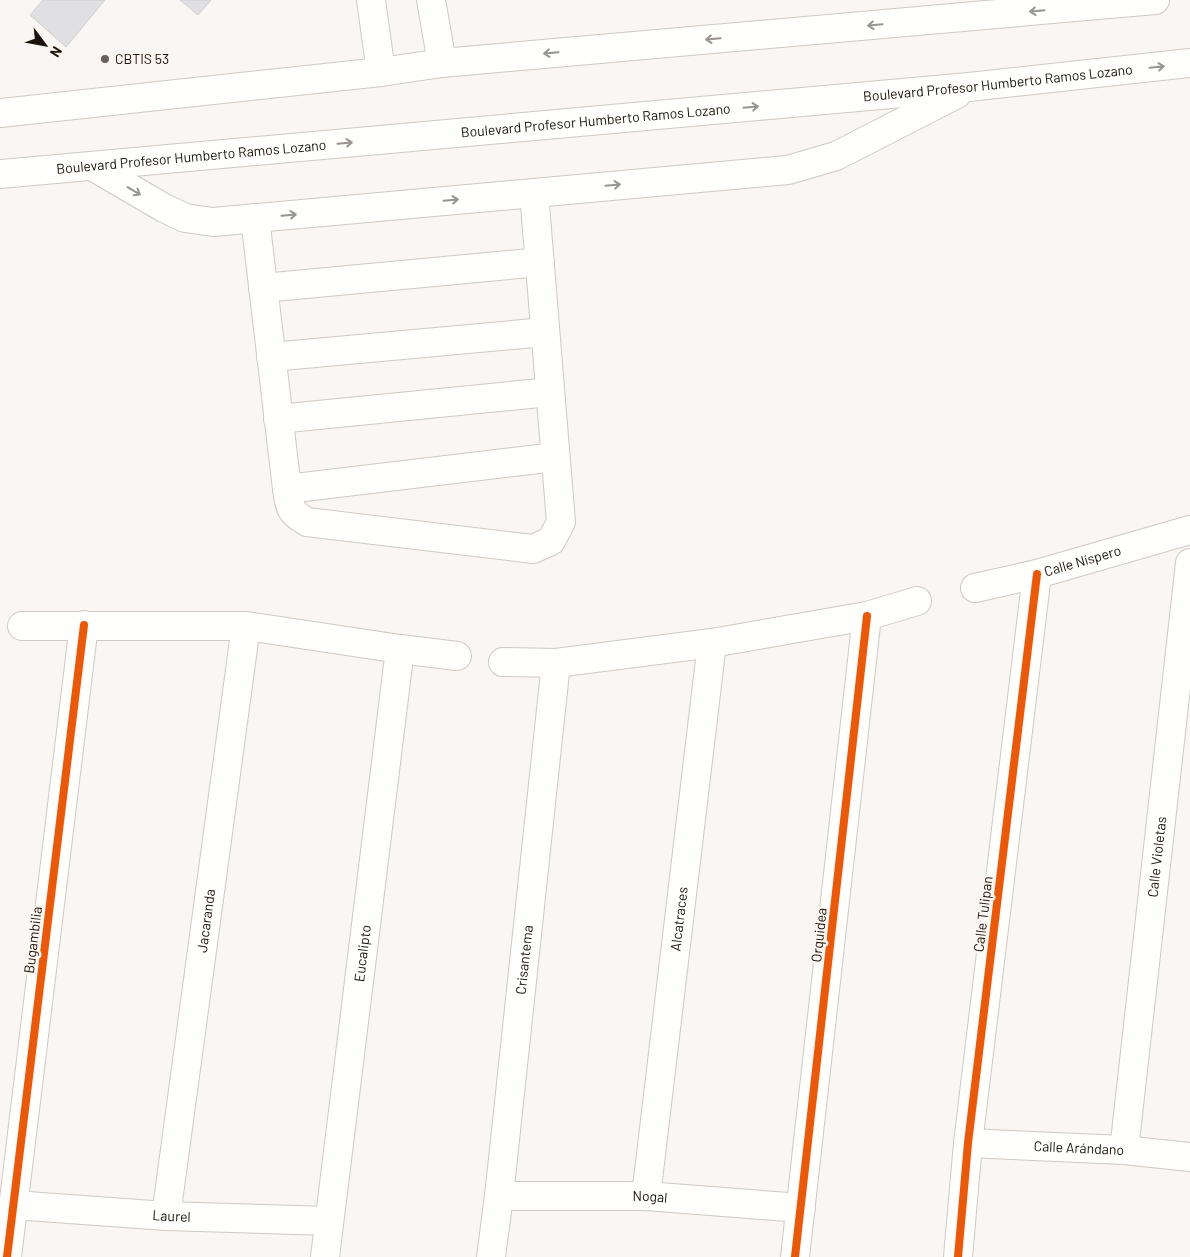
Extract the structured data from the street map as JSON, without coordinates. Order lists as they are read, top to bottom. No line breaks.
{"streets":{"street":["Boulevard Profesor Humberto Ramos Lozano","Calle Níspero","Calle Violetas","Calle Tulipan","Alcatraces","Jacaranda","Orquidea","Bugambilia","Eucalipto","Crisantema","Calle Arándano","Nogal","Laurel"]},"crossings":[["Calle Níspero","Calle Tulipan"],["Calle Violetas","Calle Arándano"],["Calle Tulipan","Calle Arándano"],["Alcatraces","Nogal"],["Jacaranda","Laurel"],["Orquidea","Nogal"],["Bugambilia","Laurel"],["Eucalipto","Laurel"],["Crisantema","Nogal"]],"places":["CBTIS 53"],"north":"bottom right"}
